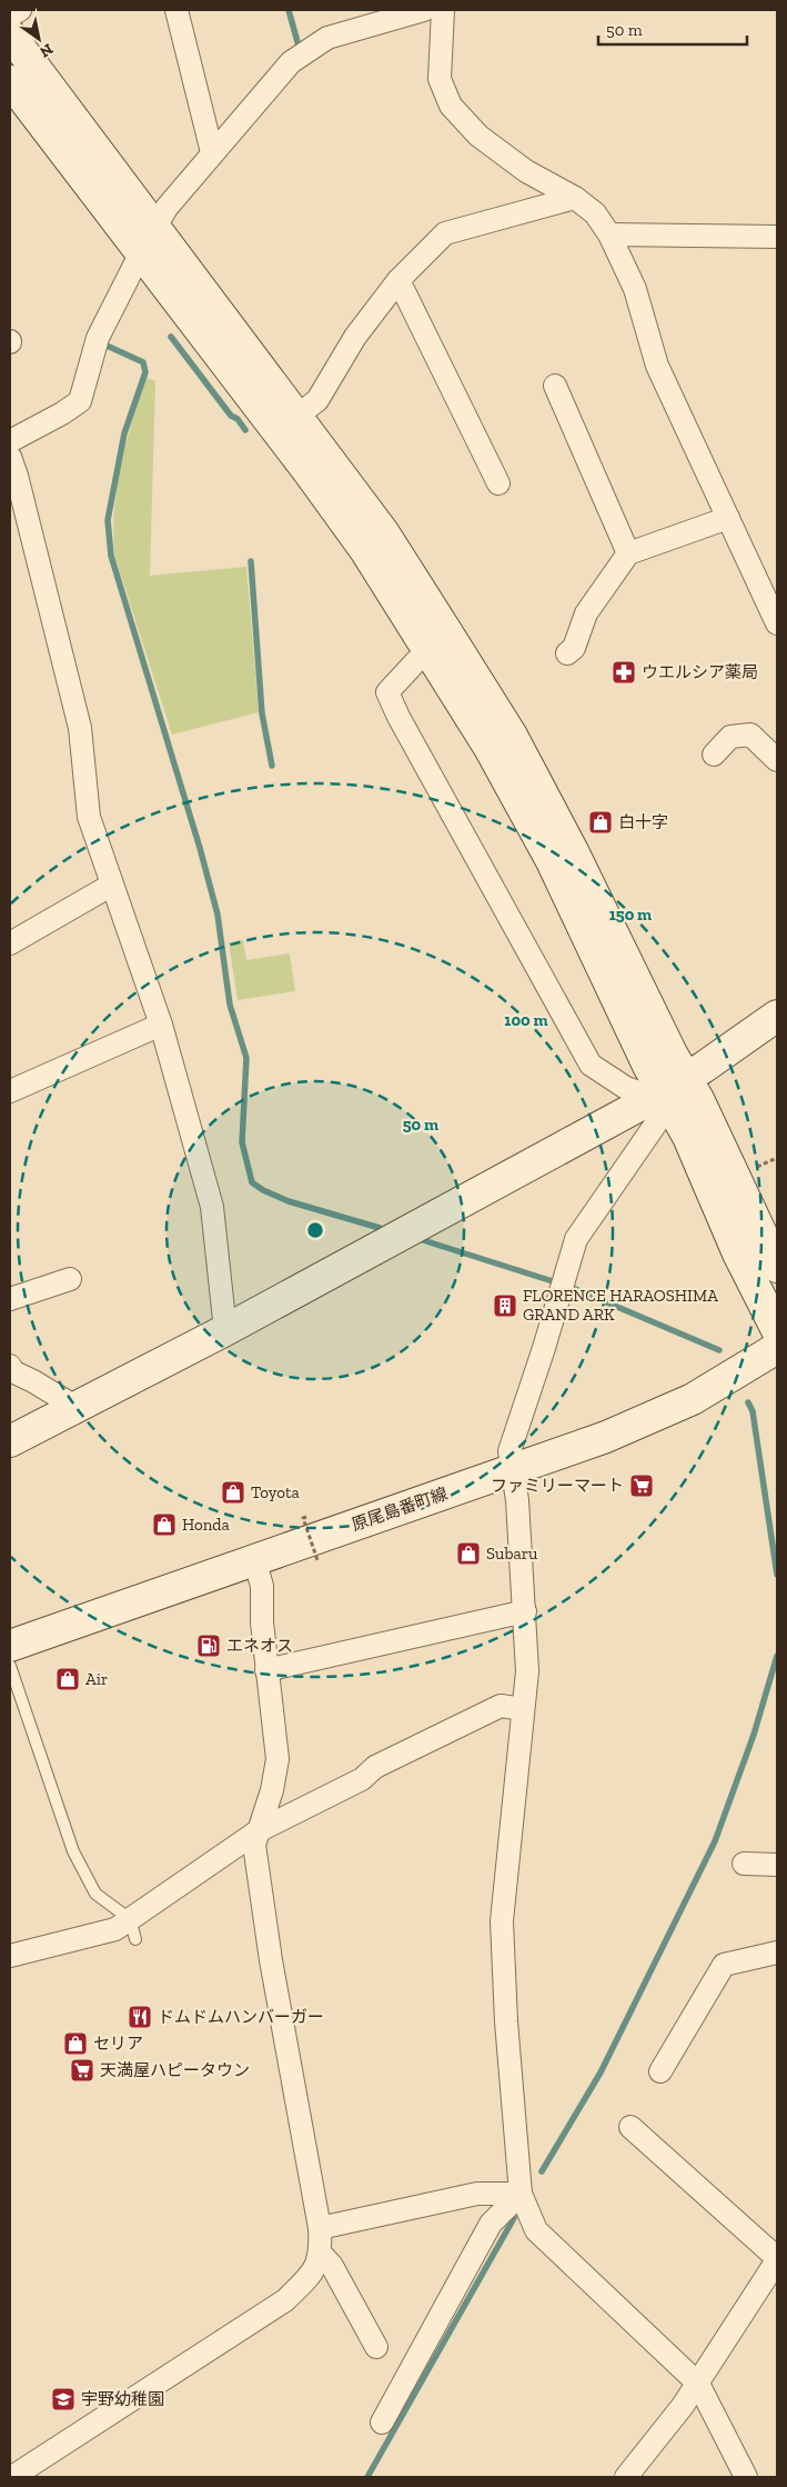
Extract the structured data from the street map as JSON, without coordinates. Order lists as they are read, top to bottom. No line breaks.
{"streets":{"street":["原尾島番町線"]},"places":{"pharmacy":["ウエルシア薬局"],"shop":["白十字","Toyota","Honda","Subaru","Air","セリア"],"building":["FLORENCE HARAOSHIMA GRAND ARK"],"supermarket":["ファミリーマート","天満屋ハピータウン"],"fuel station":["エネオス"],"restaurant":["ドムドムハンバーガー"],"school or university":["宇野幼稚園"]},"scale_bar":"50 m","north":"bottom right","rings":["150 m","100 m","50 m"]}
